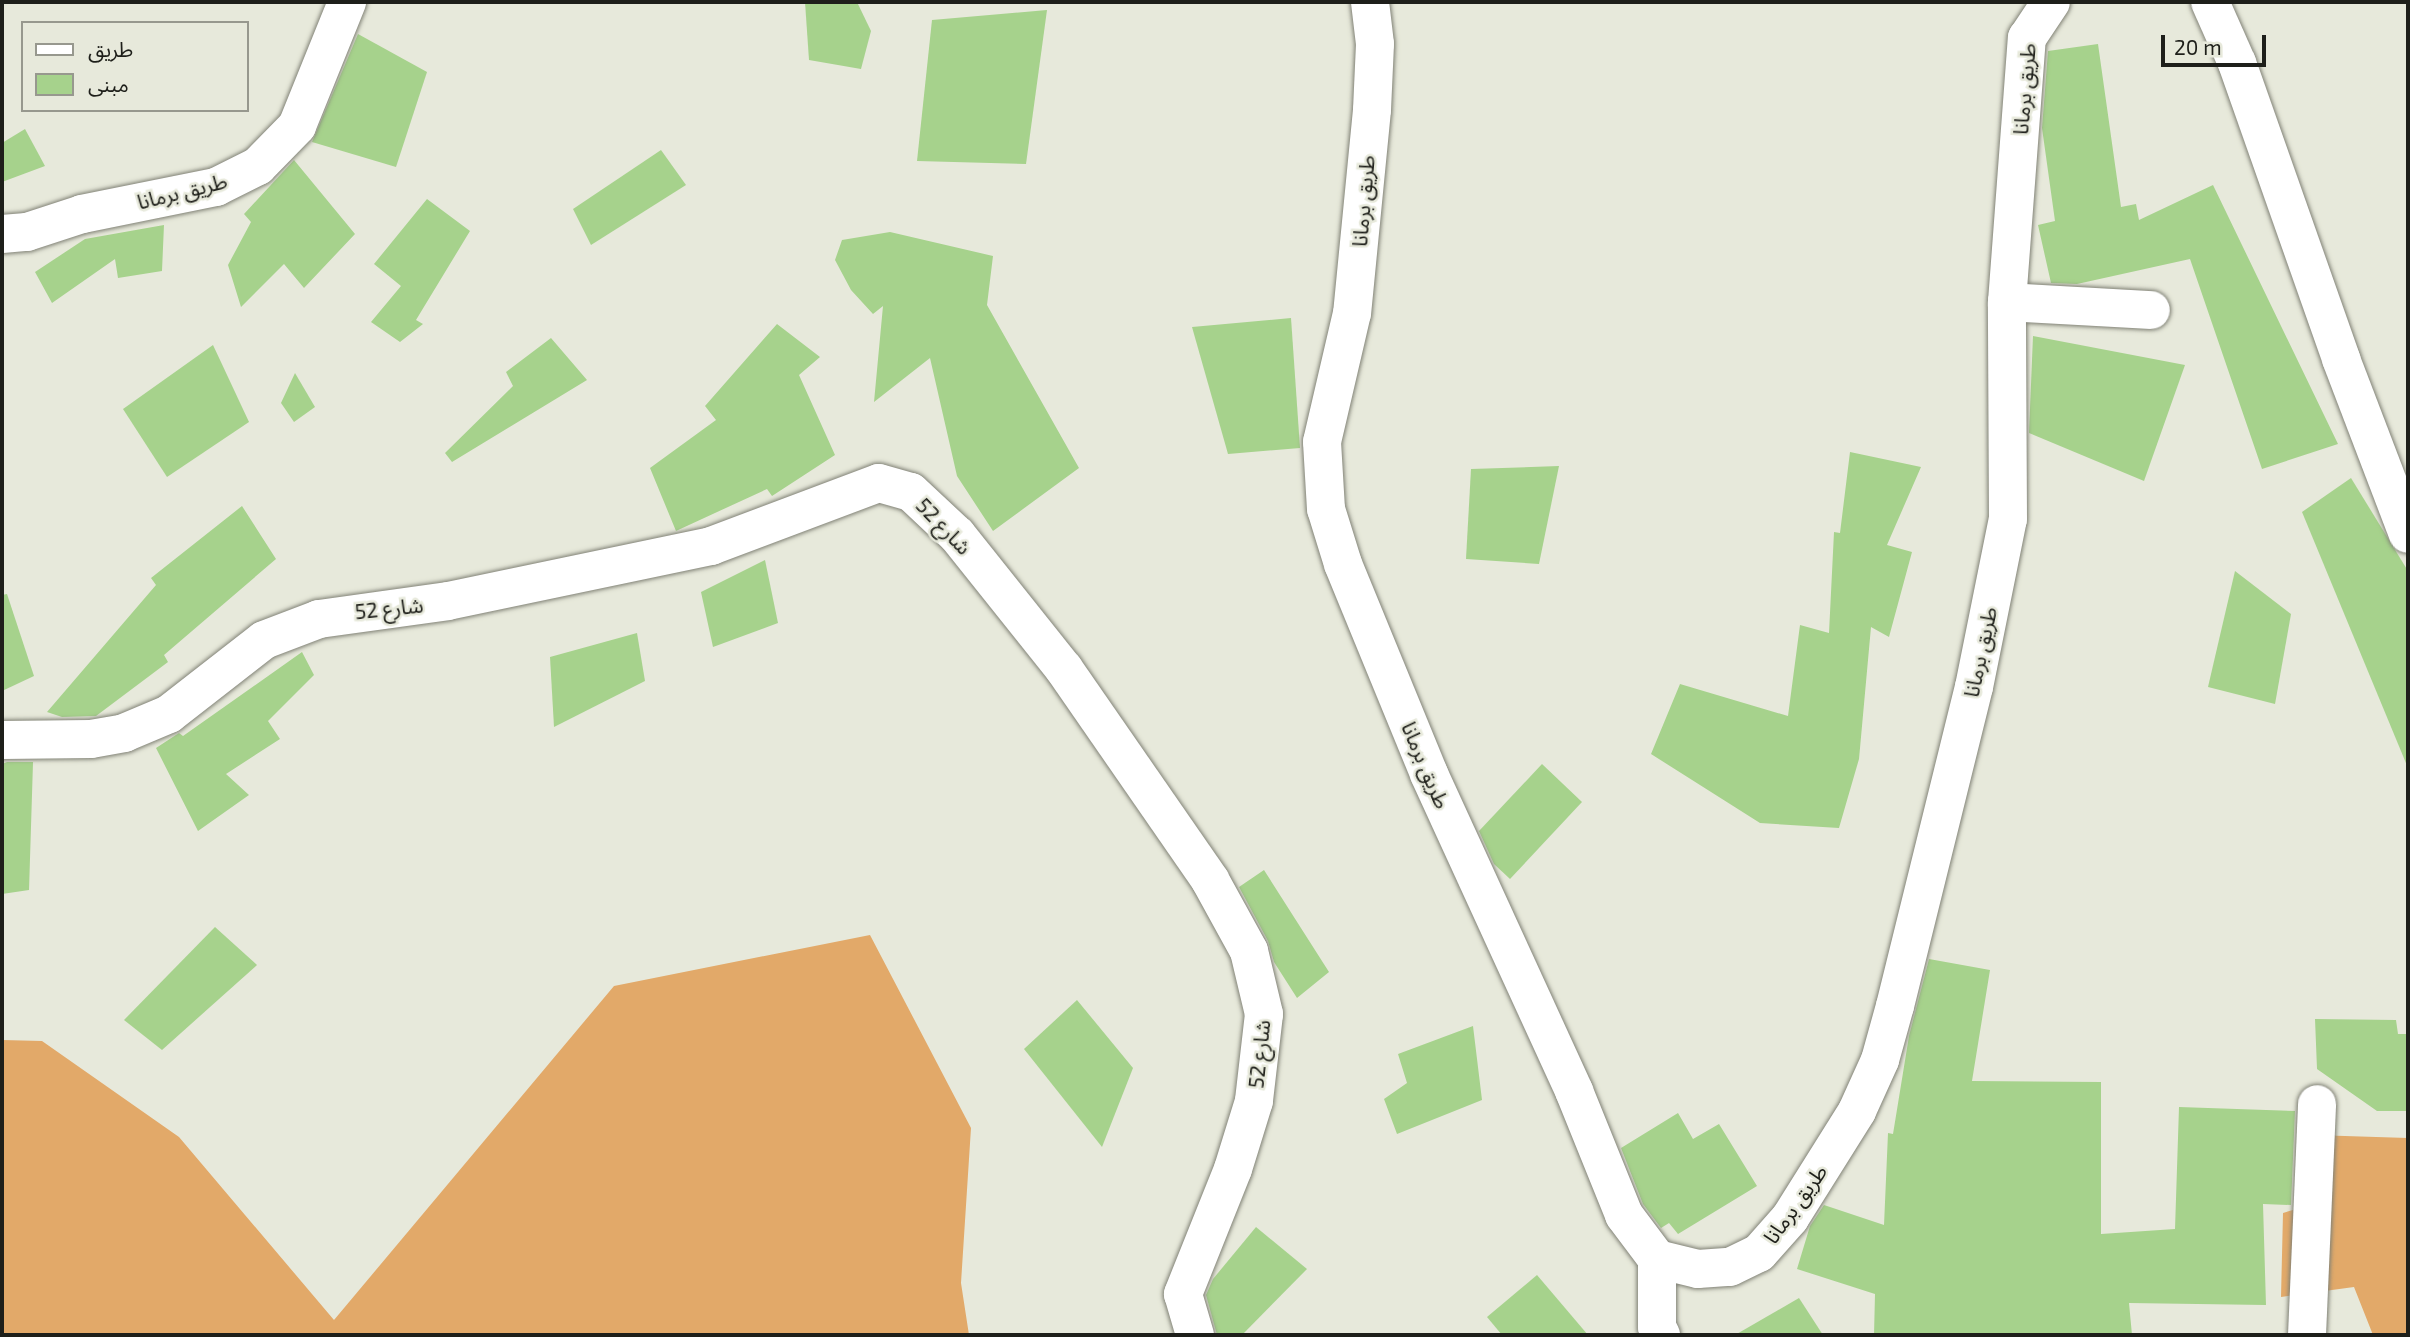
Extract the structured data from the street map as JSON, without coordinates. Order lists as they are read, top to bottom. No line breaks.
{"streets":{"street":["طريق برمانا","شارع 52"]},"legend":["طريق","مبنى"],"scale_bar":"20 m"}
